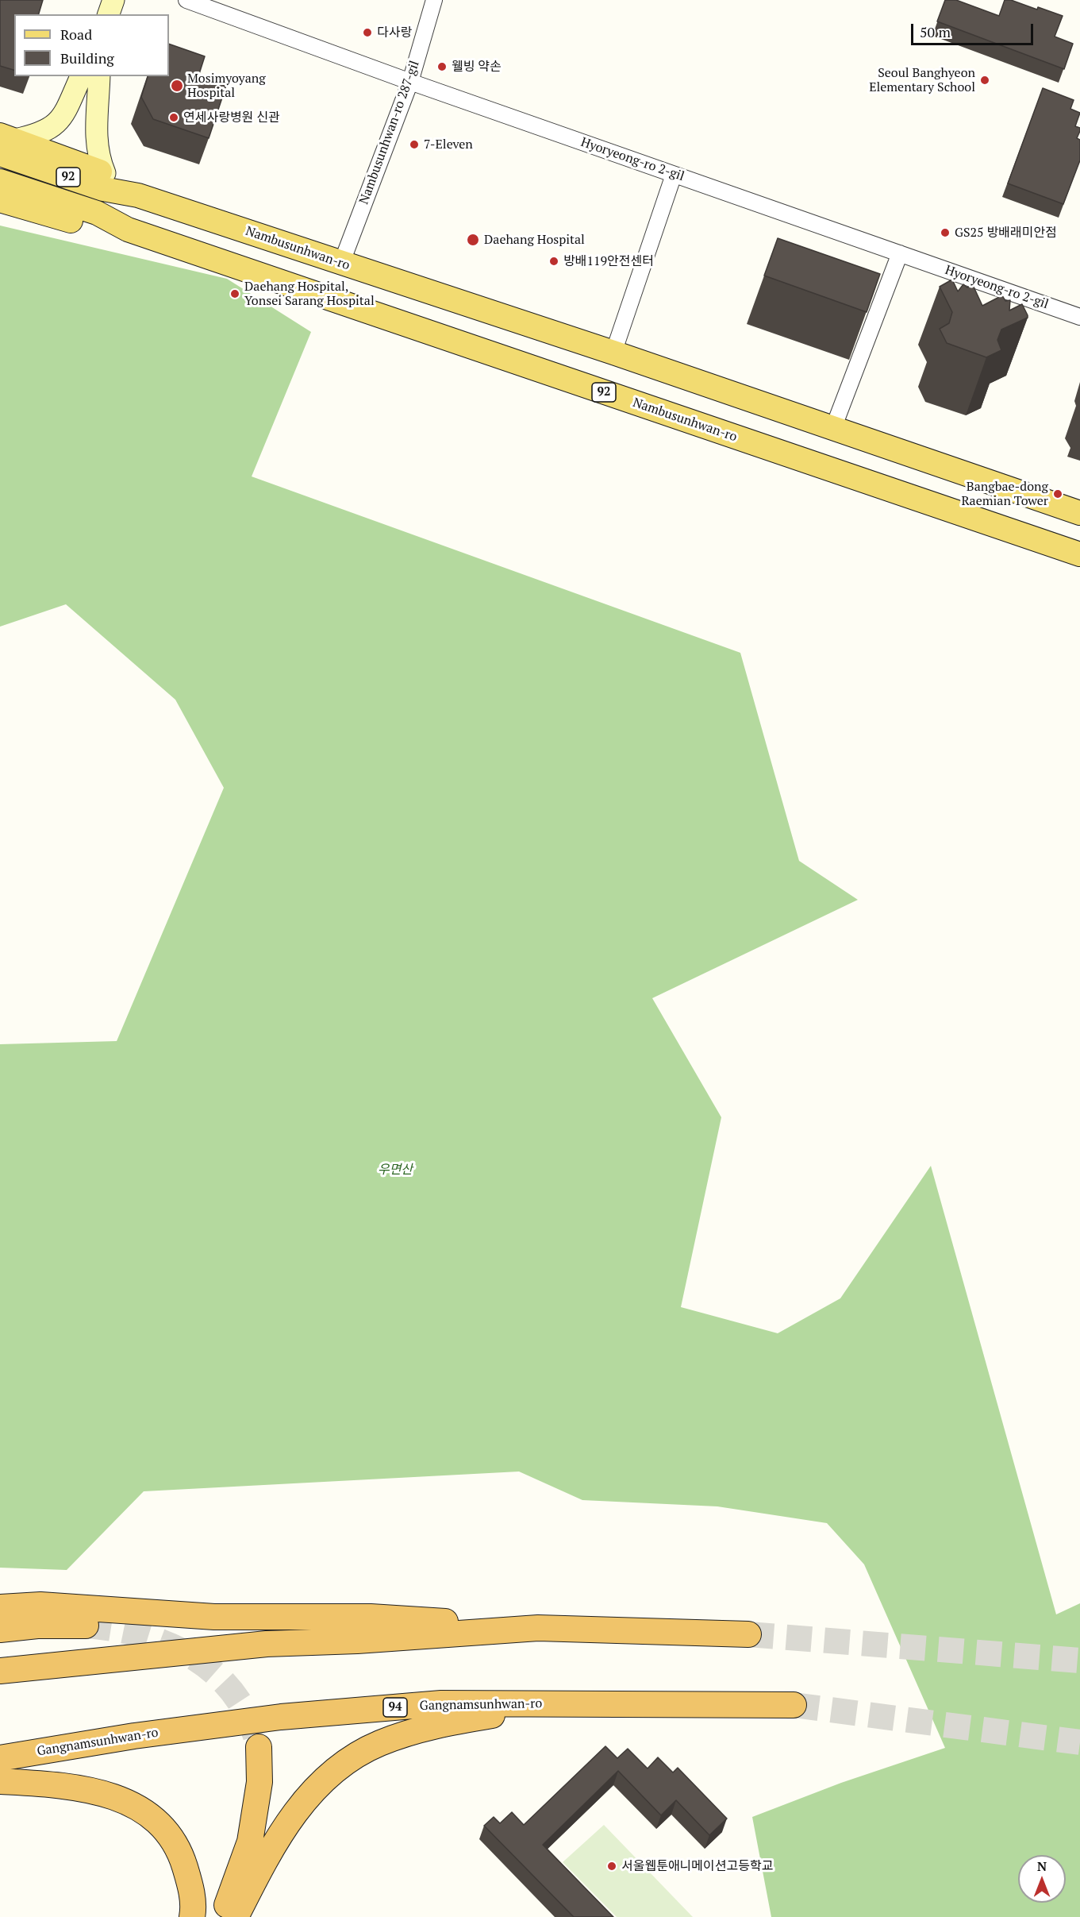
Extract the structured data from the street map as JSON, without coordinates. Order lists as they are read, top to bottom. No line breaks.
{"streets":{"highway":["Gangnamsunhwan-ro","94"],"main road":["92","Nambusunhwan-ro"],"street":["Nambusunhwan-ro 287-gil","Hyoryeong-ro 2-gil"]},"crossings":[["Nambusunhwan-ro 287-gil","Hyoryeong-ro 2-gil"],["Nambusunhwan-ro 287-gil","Nambusunhwan-ro"]],"parks":["우면산"],"places":["다사랑","웰빙 약손","Seoul Banghyeon Elementary School","Mosimyoyang Hospital","연세사랑병원 신관","7-Eleven","GS25 방배래미안점","Daehang Hospital","방배119안전센터","Daehang Hospital, Yonsei Sarang Hospital","Bangbae-dong Raemian Tower","서울웹툰애니메이션고등학교"],"legend":["Road","Building"],"scale_bar":"50 m","north":"top"}
